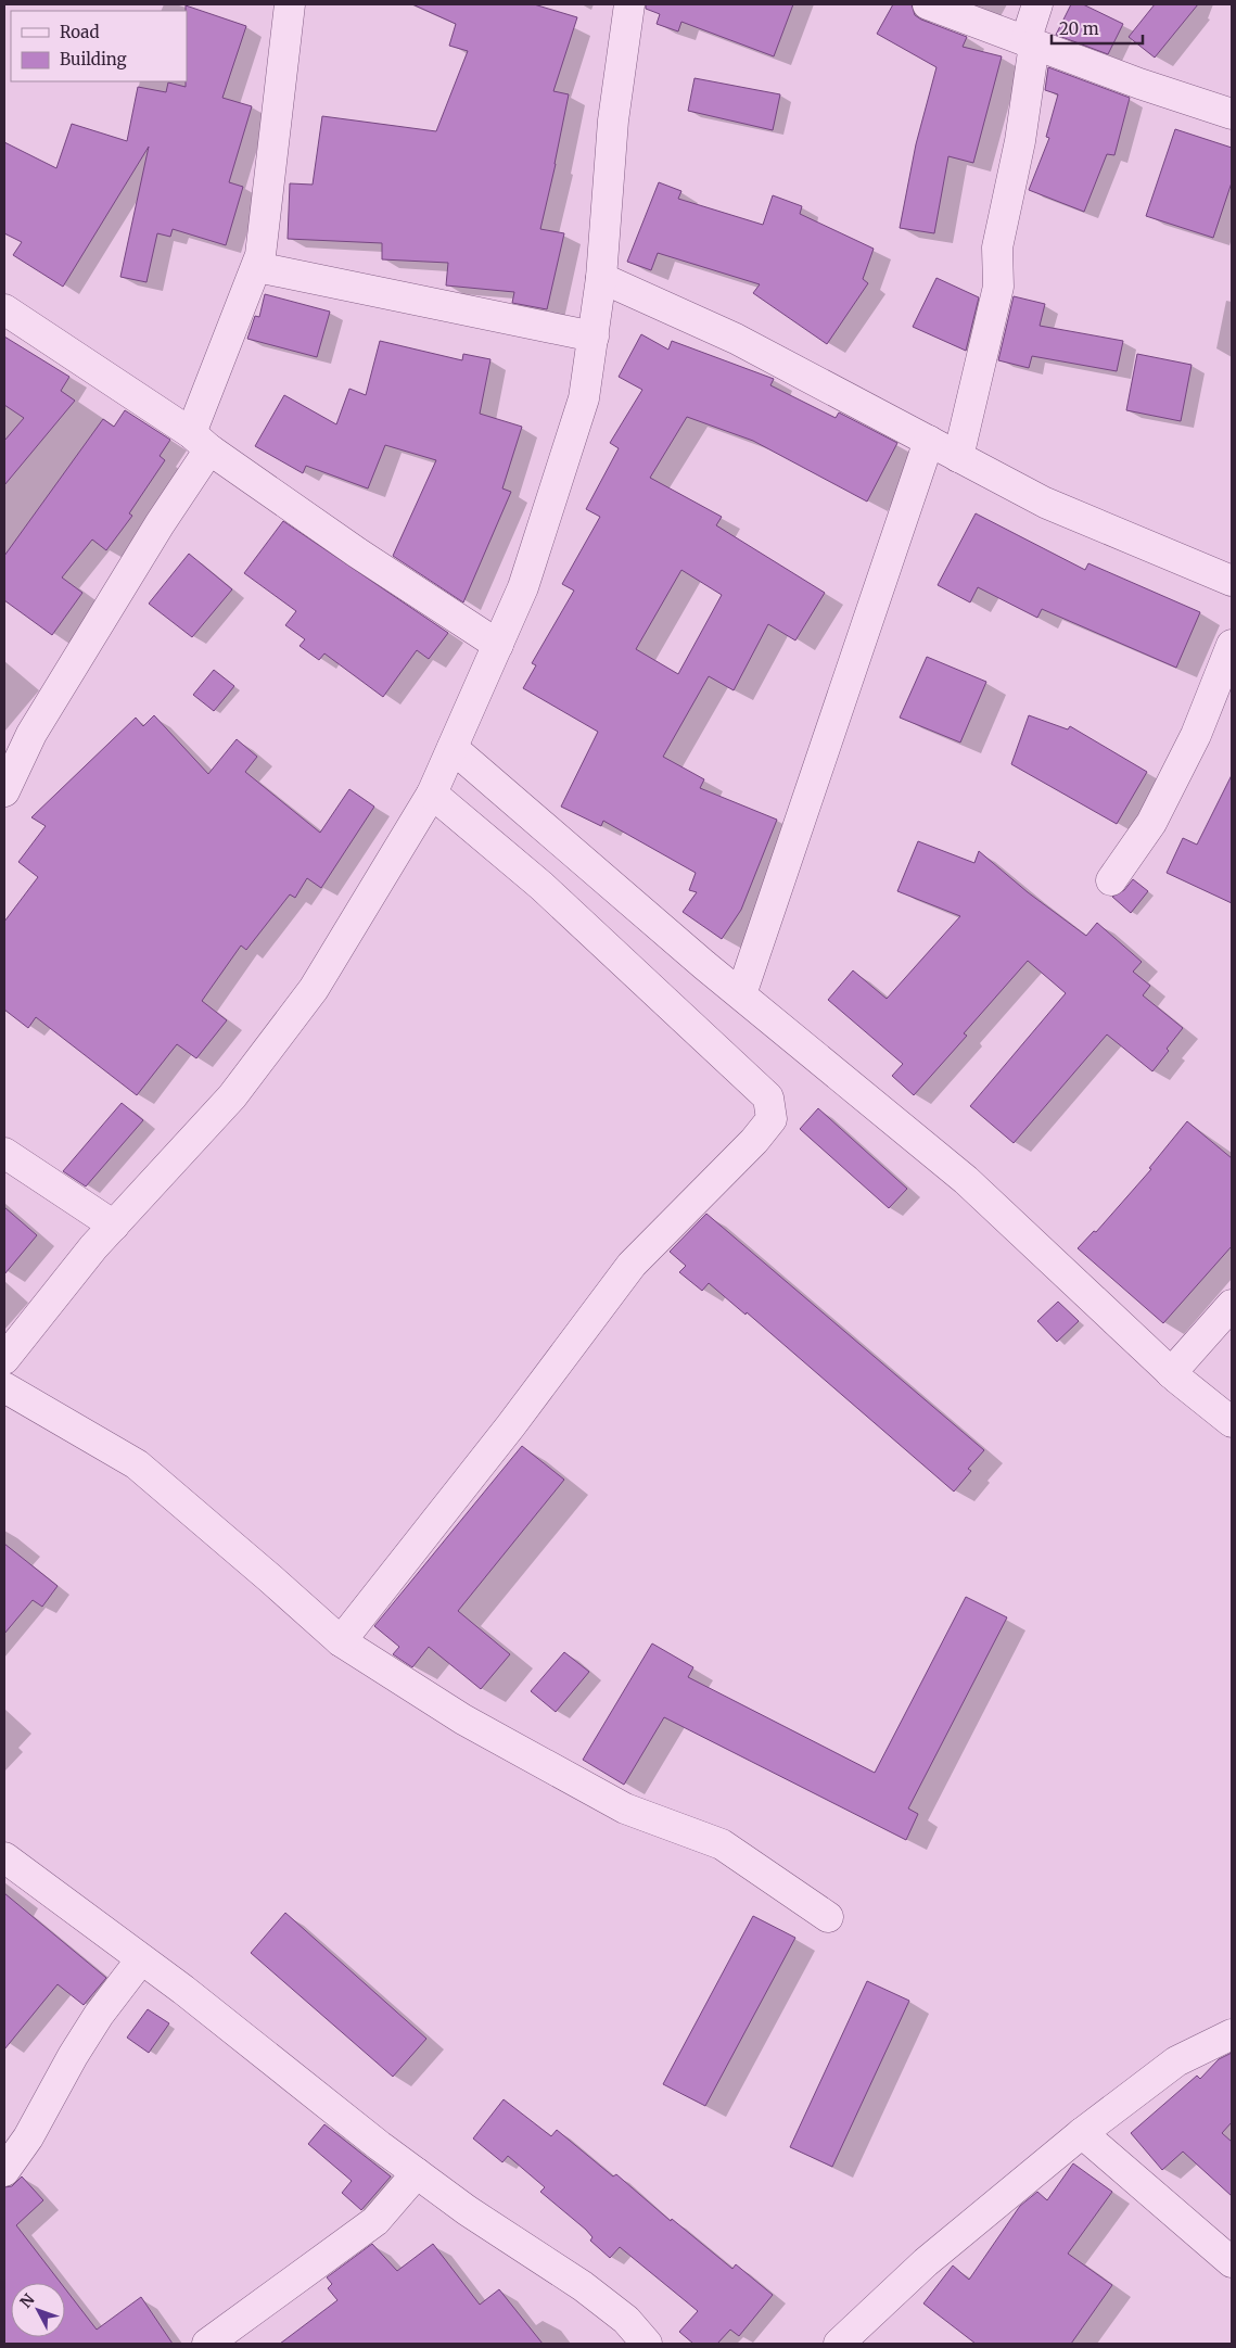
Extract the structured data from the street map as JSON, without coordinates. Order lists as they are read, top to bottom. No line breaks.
{"legend":["Road","Building"],"scale_bar":"20 m","north":"top left"}
